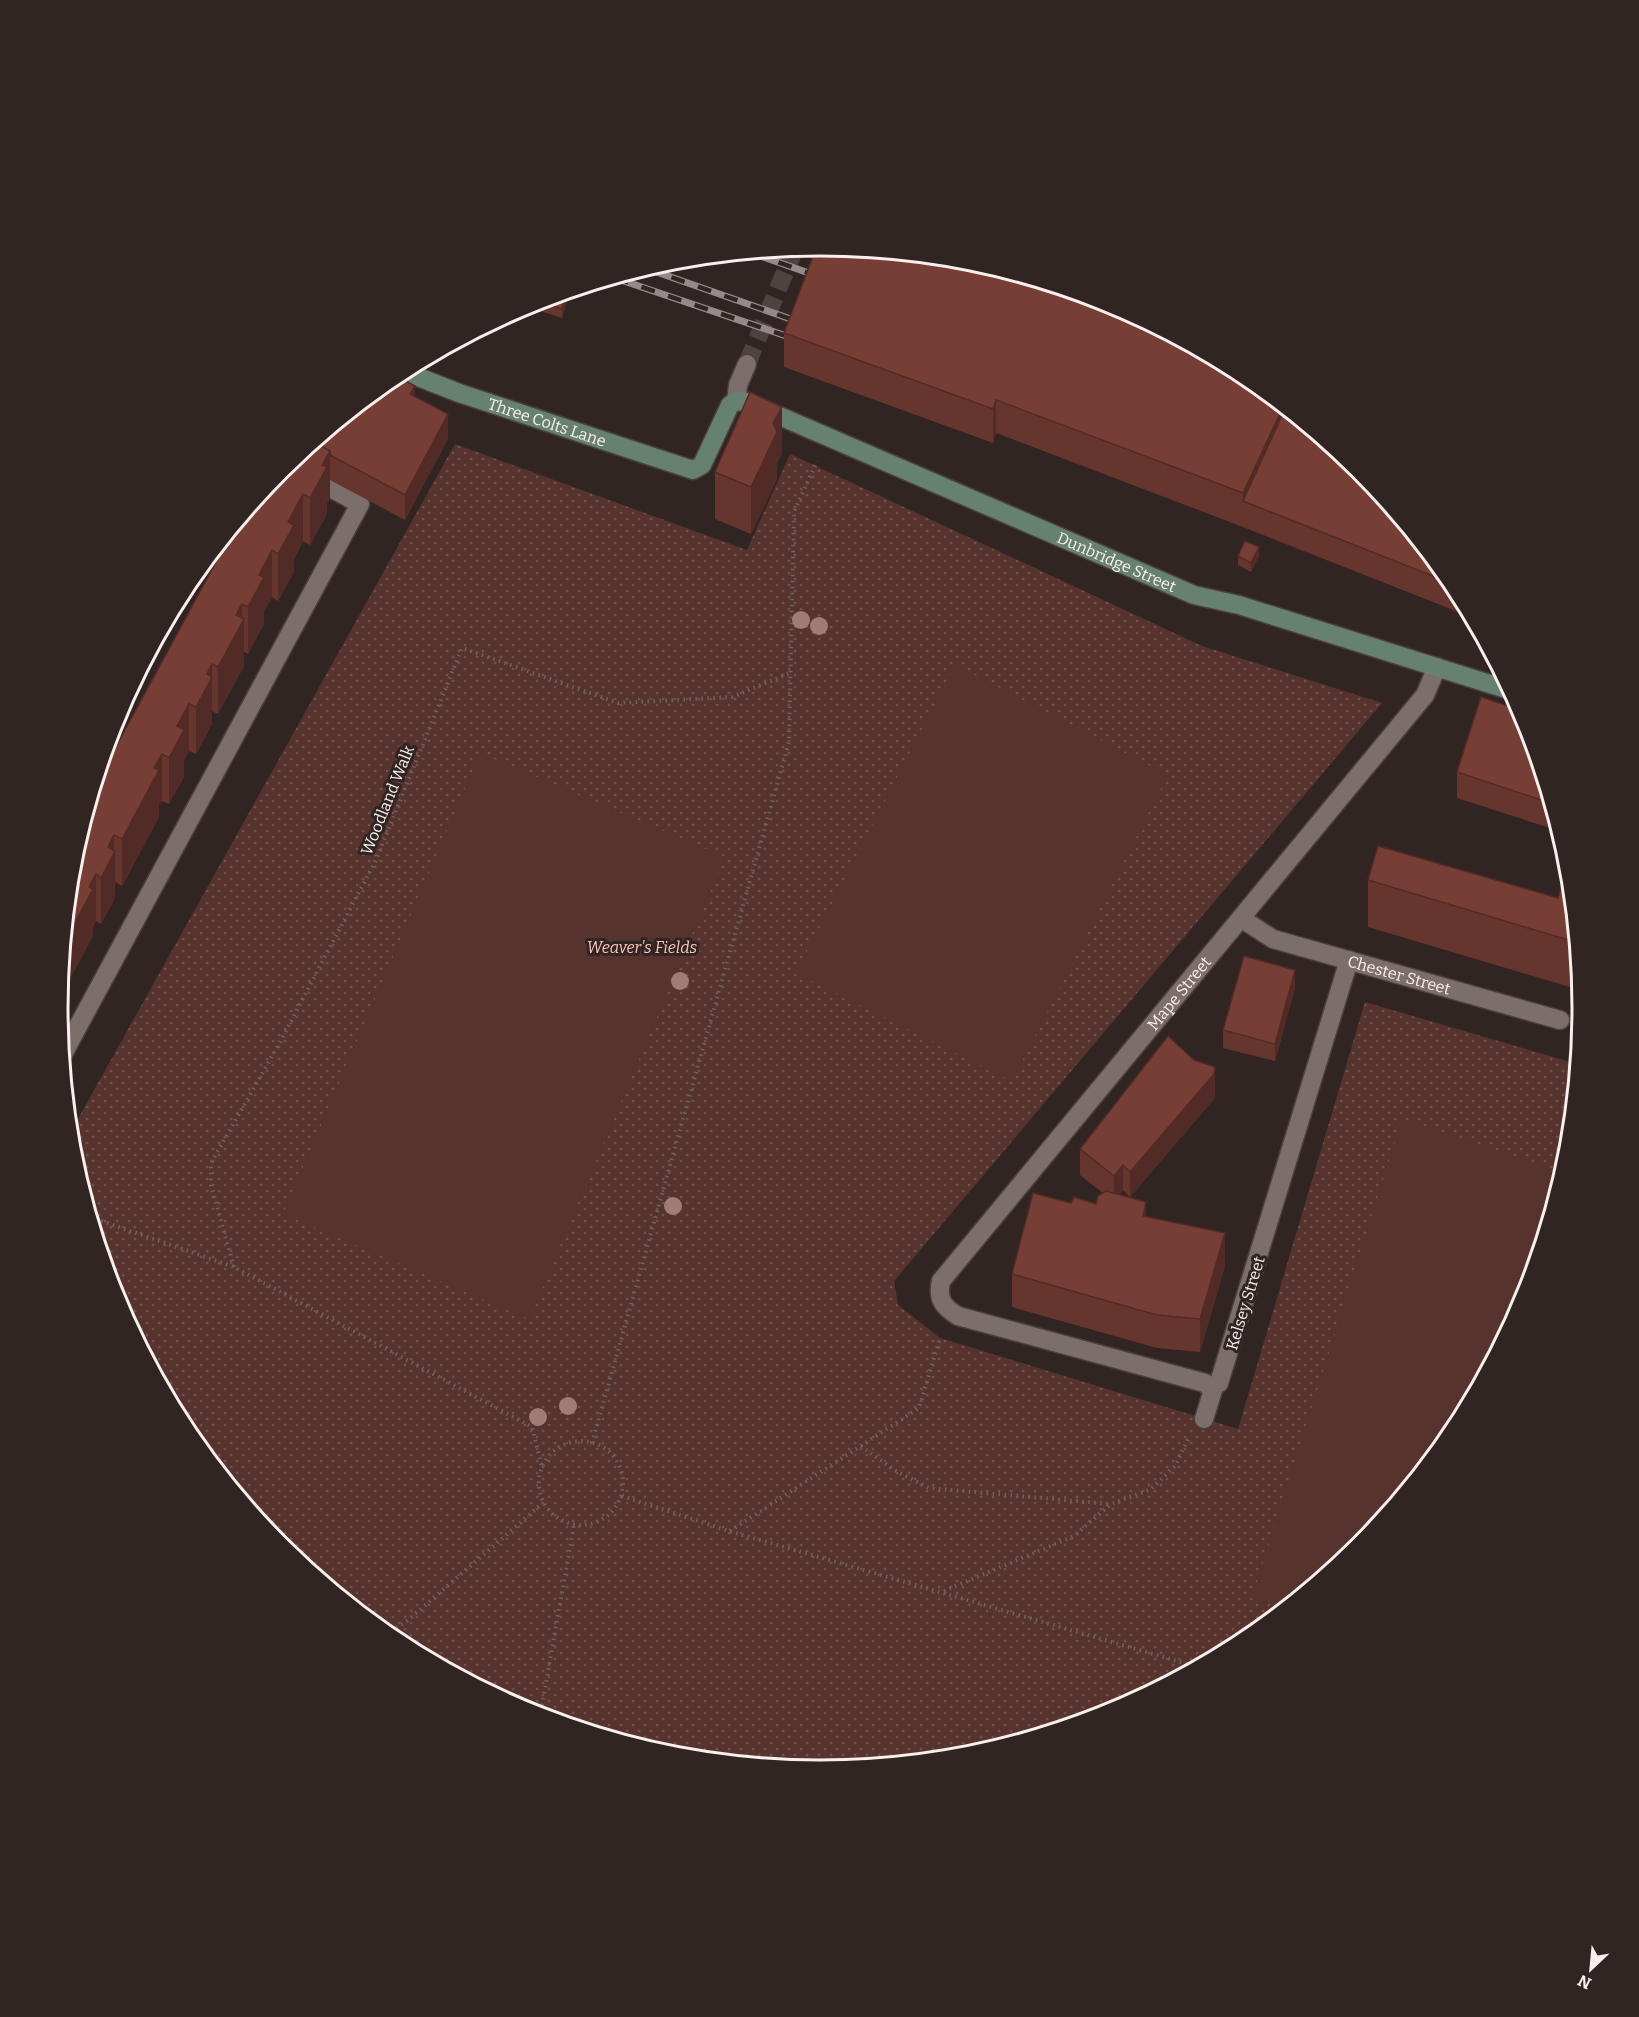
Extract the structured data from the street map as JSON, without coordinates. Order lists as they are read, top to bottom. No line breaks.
{"streets":{"main road":["Three Colts Lane","Dunbridge Street"],"street":["Chester Street","Mape Street","Kelsey Street"],"path":["Woodland Walk"]},"crossings":[["Three Colts Lane","Dunbridge Street"],["Dunbridge Street","Mape Street"],["Chester Street","Mape Street"],["Chester Street","Kelsey Street"]],"parks":["Weaver's Fields"],"north":"bottom left"}
